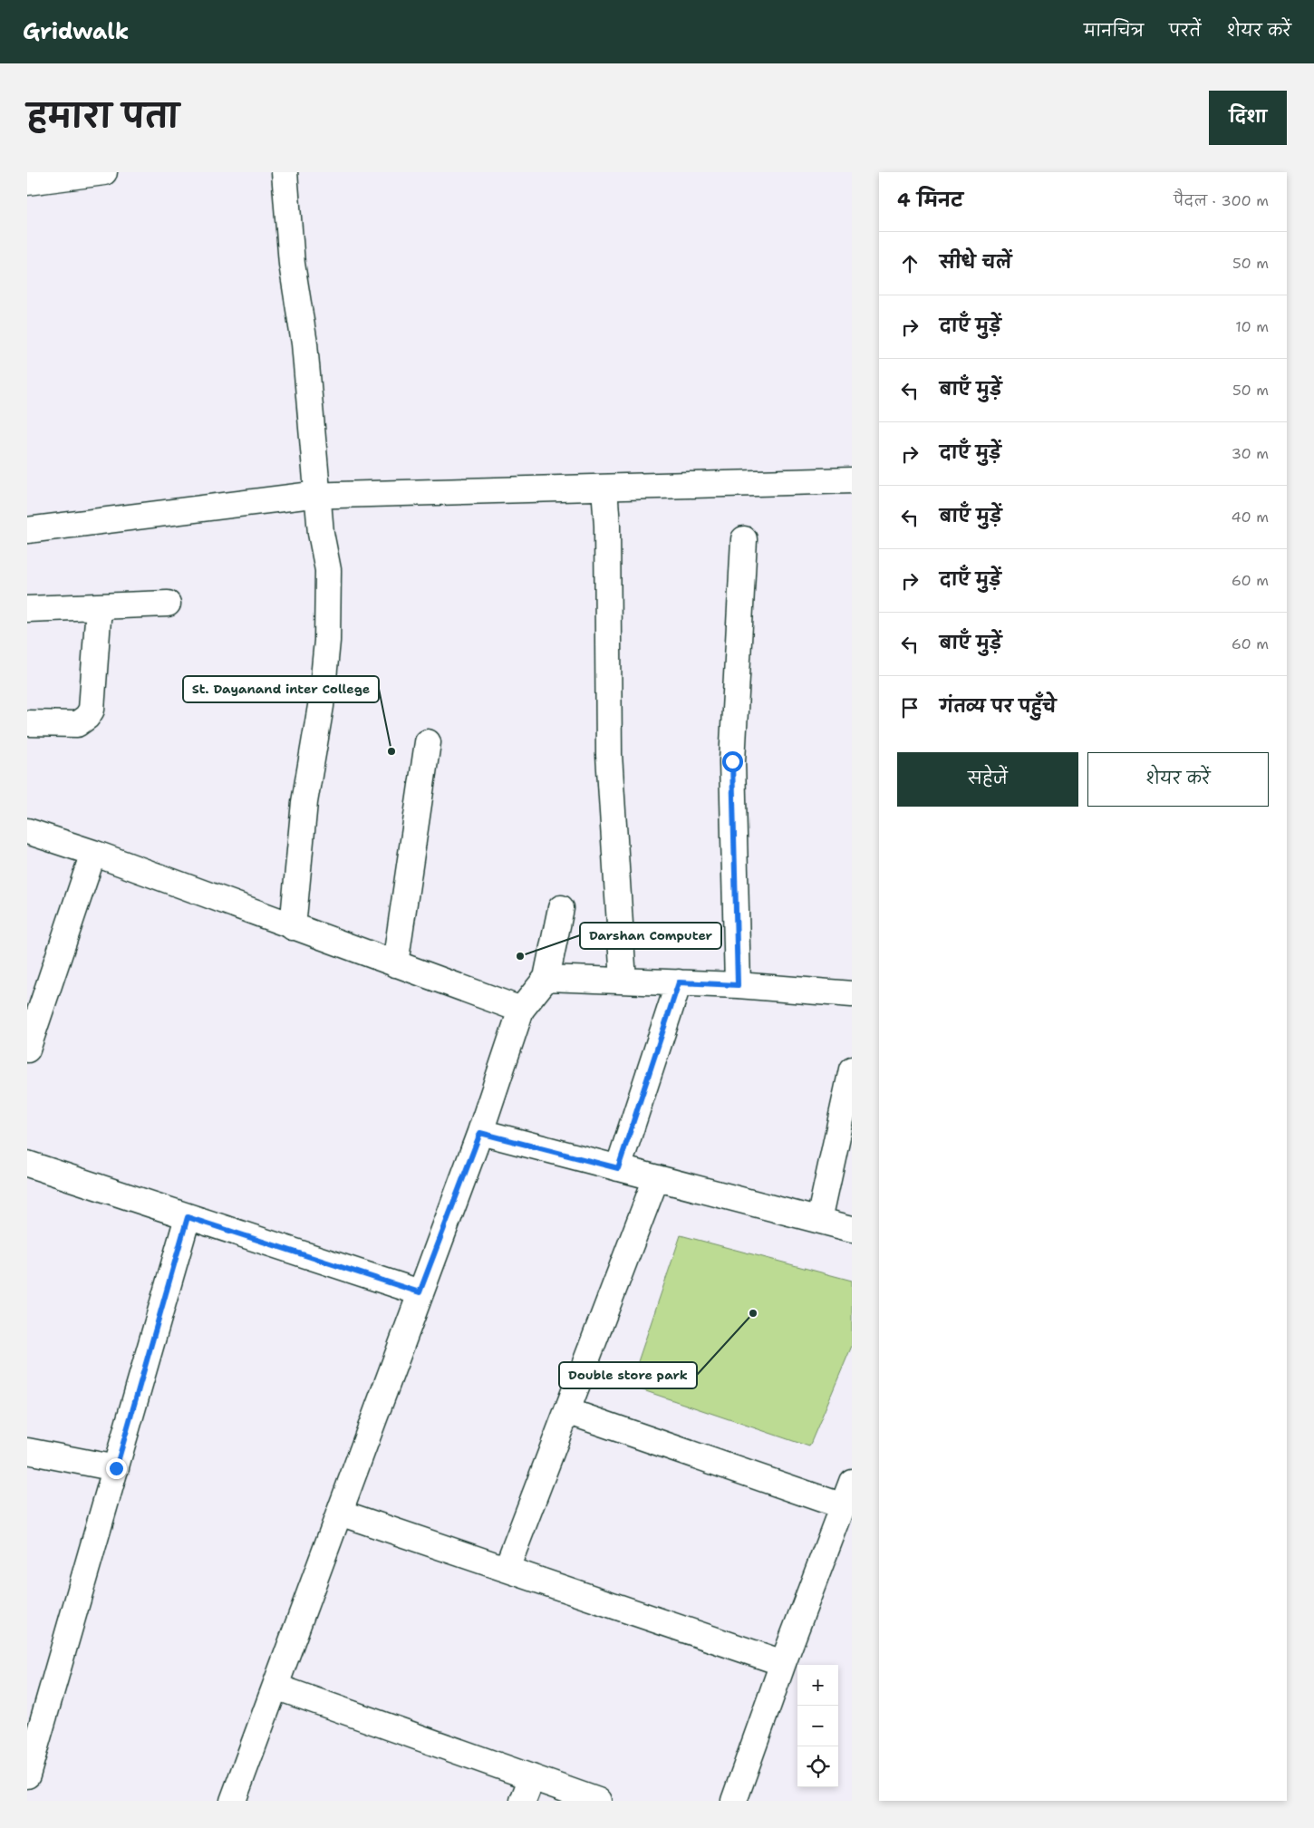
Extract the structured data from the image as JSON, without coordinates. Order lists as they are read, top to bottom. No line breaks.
{"places":["St. Dayanand inter College","Darshan Computer","Double store park"],"page":{"header":"Gridwalk","nav":["मानचित्र","परतें","शेयर करें"],"title":"हमारा पता","buttons":["दिशा",["सहेजें","शेयर करें"]],"heading":["4 मिनट","पैदल · 300 m"],"list":[["सीधे चलें","50 m"],["दाएँ मुड़ें","10 m"],["बाएँ मुड़ें","50 m"],["दाएँ मुड़ें","30 m"],["बाएँ मुड़ें","40 m"],["दाएँ मुड़ें","60 m"],["बाएँ मुड़ें","60 m"],"गंतव्य पर पहुँचे"],"map_buttons":["+","−"]}}
